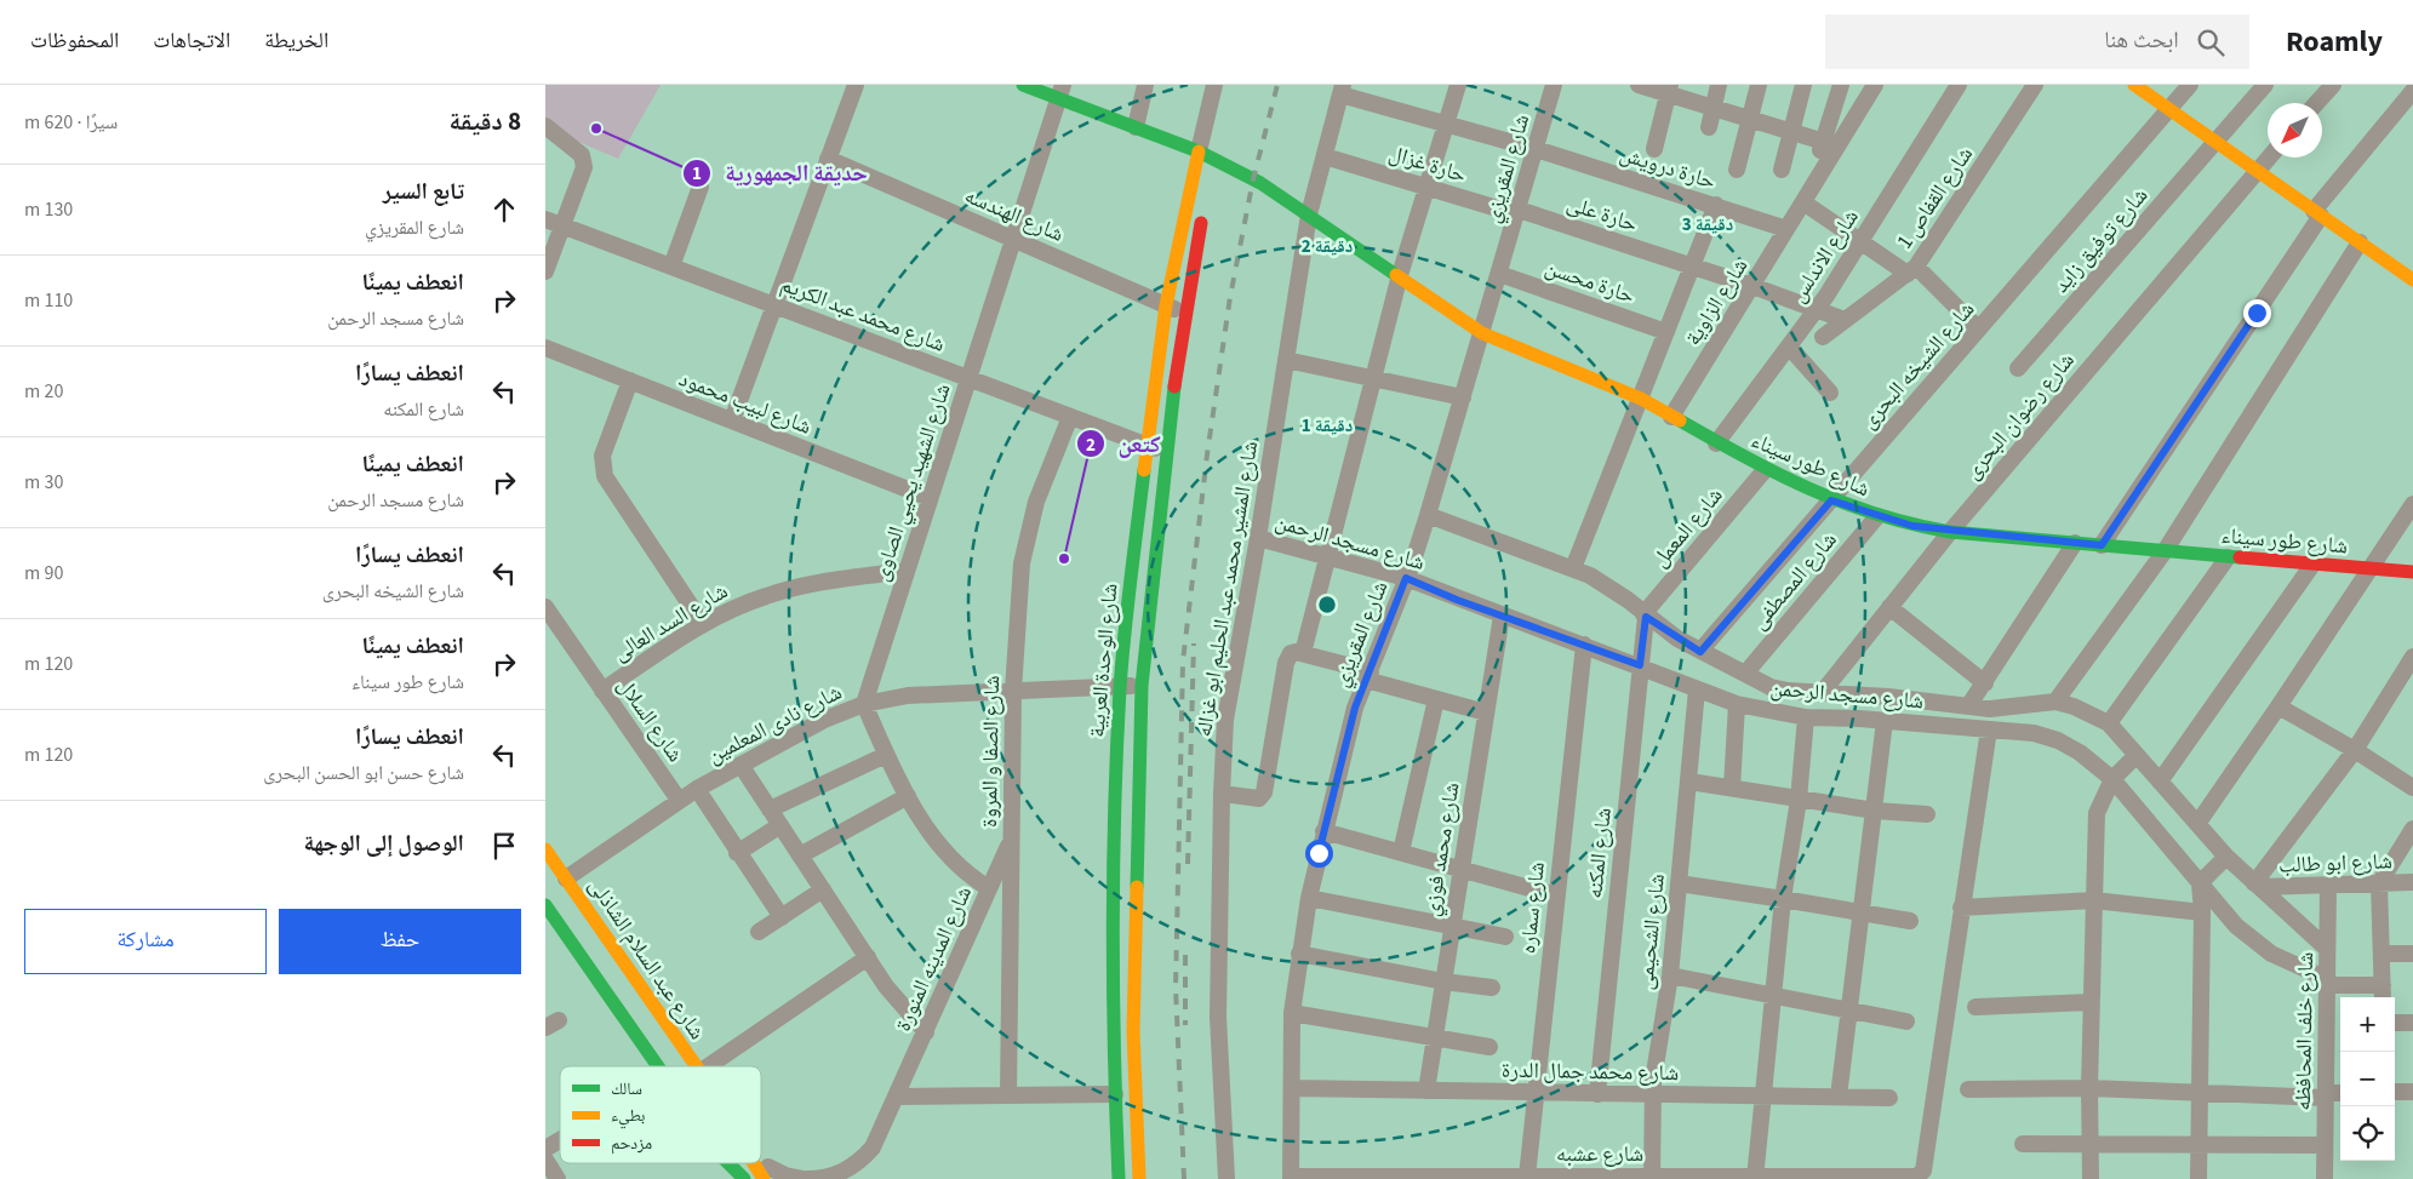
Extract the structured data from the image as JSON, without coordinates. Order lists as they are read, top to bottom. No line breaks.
{"streets":{"street":["حارة غزال","حارة درويش","شارع المقريزي","شارع القفاص 1","حارة على","شارع الهندسه","شارع توفيق زايد","شارع الاندلس","حارة محسن","شارع الزاوية","شارع محمد عبد الكريم","شارع الشيخه البحرى","شارع لبيب محمود","شارع رضوان البحرى","شارع طور سيناء","شارع الشهيد يحيي الصاوى","شارع المعمل","شارع مسجد الرحمن","شارع المصطفى","شارع المشير محمد عبد الحليم ابو غزاله","شارع السد العالى","شارع الوحدة العربية","شارع السلال","شارع نادى المعلمين","شارع الصفا و المروة","شارع محمد فوزي","شارع المكنه","شارع ابو طالب","شارع سماره","شارع الشحيمى","شارع عبد السلام الشاذلى","شارع المدينه المنورة","شارع خلف المحافظه","شارع محمد جمال الدرة","شارع عشبه"]},"crossings":[["حارة غزال","شارع المقريزي"],["حارة غزال","حارة على"],["حارة غزال","شارع المشير محمد عبد الحليم ابو غزاله"],["حارة درويش","شارع المقريزي"],["حارة درويش","شارع الزاوية"],["حارة درويش","شارع المشير محمد عبد الحليم ابو غزاله"],["شارع المقريزي","حارة على"],["شارع المقريزي","حارة محسن"],["شارع المقريزي","شارع طور سيناء"],["شارع المقريزي","شارع مسجد الرحمن"],["شارع المقريزي","شارع محمد جمال الدرة"],["شارع المقريزي","شارع عشبه"],["شارع القفاص 1","حارة على"],["حارة على","شارع الاندلس"],["حارة على","شارع الزاوية"],["شارع الهندسه","شارع الشهيد يحيي الصاوى"],["شارع الهندسه","شارع الوحدة العربية"],["شارع الاندلس","شارع طور سيناء"],["شارع الزاوية","شارع طور سيناء"],["شارع محمد عبد الكريم","شارع الشهيد يحيي الصاوى"],["شارع محمد عبد الكريم","شارع الوحدة العربية"],["شارع محمد عبد الكريم","شارع الصفا و المروة"],["شارع الشيخه البحرى","شارع طور سيناء"],["شارع الشيخه البحرى","شارع مسجد الرحمن"],["شارع لبيب محمود","شارع الشهيد يحيي الصاوى"],["شارع رضوان البحرى","شارع طور سيناء"],["شارع رضوان البحرى","شارع مسجد الرحمن"],["شارع طور سيناء","شارع الشهيد يحيي الصاوى"],["شارع طور سيناء","شارع المعمل"],["شارع طور سيناء","شارع المصطفى"],["شارع طور سيناء","شارع المشير محمد عبد الحليم ابو غزاله"],["شارع طور سيناء","شارع الوحدة العربية"],["شارع الشهيد يحيي الصاوى","شارع السد العالى"],["شارع الشهيد يحيي الصاوى","شارع نادى المعلمين"],["شارع المعمل","شارع مسجد الرحمن"],["شارع المعمل","شارع المكنه"],["شارع مسجد الرحمن","شارع المصطفى"],["شارع مسجد الرحمن","شارع المشير محمد عبد الحليم ابو غزاله"],["شارع مسجد الرحمن","شارع محمد فوزي"],["شارع مسجد الرحمن","شارع المكنه"],["شارع مسجد الرحمن","شارع ابو طالب"],["شارع مسجد الرحمن","شارع سماره"],["شارع مسجد الرحمن","شارع الشحيمى"],["شارع مسجد الرحمن","شارع خلف المحافظه"],["شارع السد العالى","شارع السلال"],["شارع الوحدة العربية","شارع نادى المعلمين"],["شارع السلال","شارع نادى المعلمين"],["شارع نادى المعلمين","شارع الصفا و المروة"],["شارع نادى المعلمين","شارع عبد السلام الشاذلى"],["شارع الصفا و المروة","شارع المدينه المنورة"],["شارع محمد فوزي","شارع محمد جمال الدرة"],["شارع المكنه","شارع محمد جمال الدرة"],["شارع ابو طالب","شارع خلف المحافظه"],["شارع سماره","شارع محمد جمال الدرة"],["شارع سماره","شارع عشبه"],["شارع الشحيمى","شارع محمد جمال الدرة"],["شارع الشحيمى","شارع عشبه"],["شارع عبد السلام الشاذلى","شارع المدينه المنورة"]],"places":["حديقة الجمهورية","كتعن"],"legend":["سالك","بطيء","مزدحم"],"north":"bottom left","page":{"header":"Roamly","search":"ابحث هنا","nav":["الخريطة","الاتجاهات","المحفوظات"],"heading":["8 دقيقة","سيرًا · 620 m"],"list":[["تابع السير","شارع المقريزي","130 m"],["انعطف يمينًا","شارع مسجد الرحمن","110 m"],["انعطف يسارًا","شارع المكنه","20 m"],["انعطف يمينًا","شارع مسجد الرحمن","30 m"],["انعطف يسارًا","شارع الشيخه البحرى","90 m"],["انعطف يمينًا","شارع طور سيناء","120 m"],["انعطف يسارًا","شارع حسن ابو الحسن البحرى","120 m"],"الوصول إلى الوجهة"],"buttons":["حفظ","مشاركة"],"map_buttons":["+","−"]},"rings":["3 دقيقة","2 دقيقة","1 دقيقة"]}
